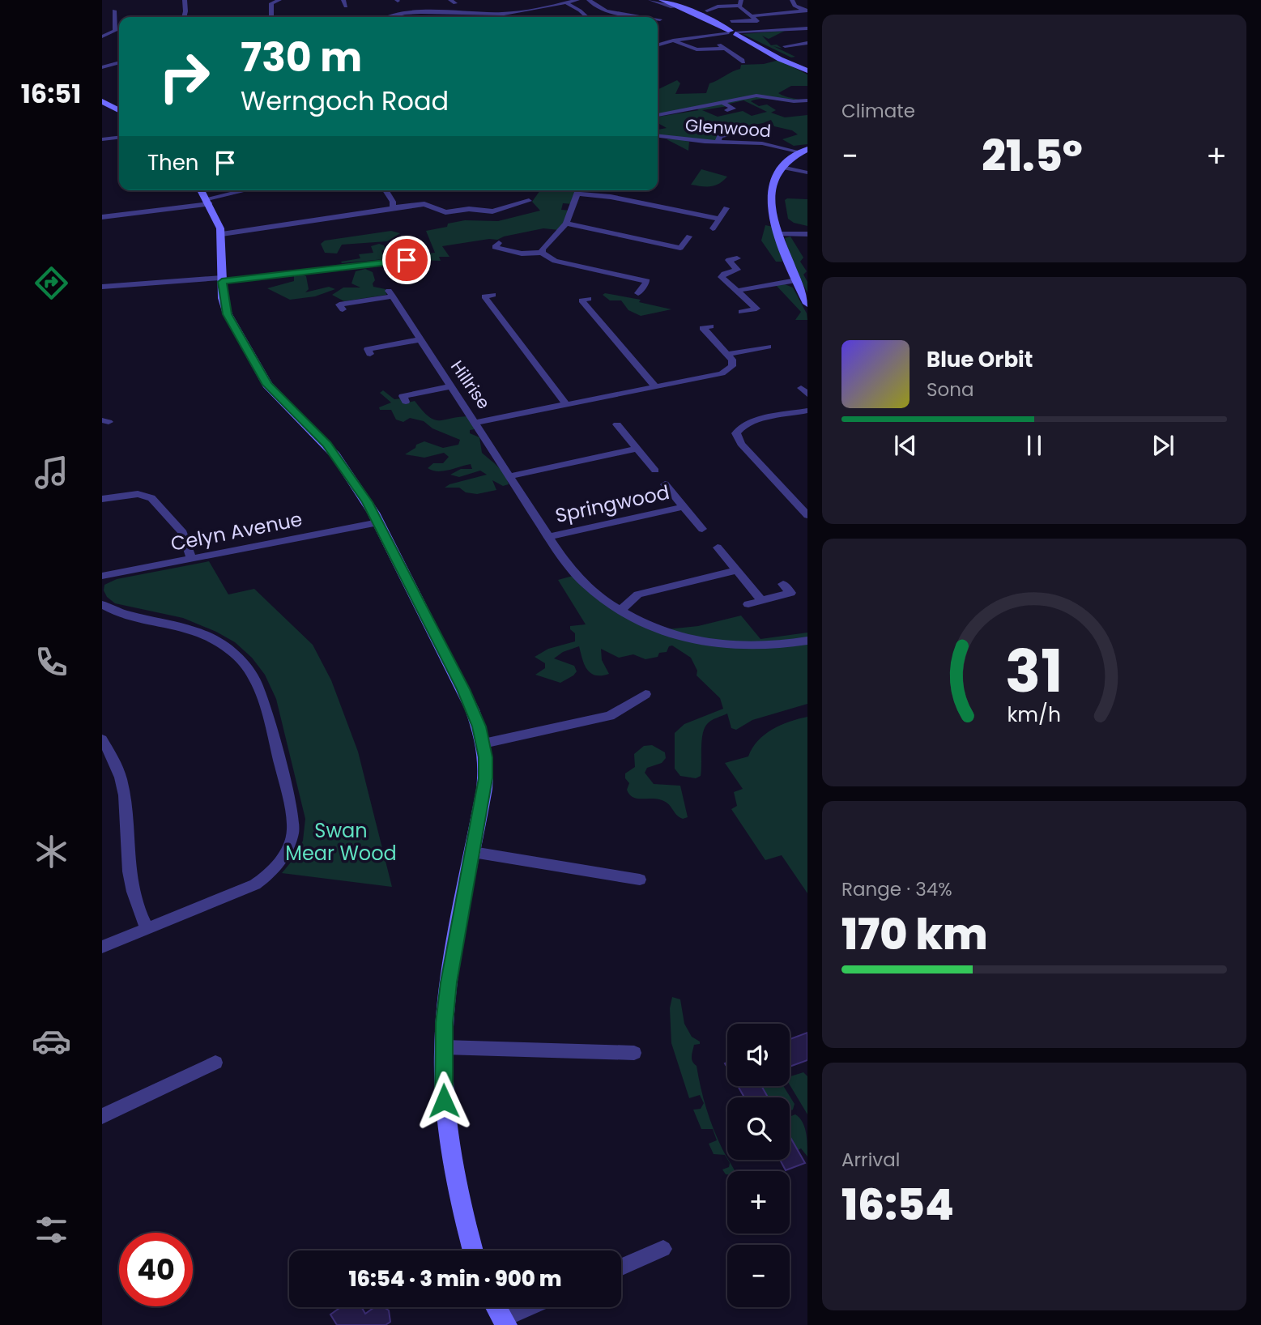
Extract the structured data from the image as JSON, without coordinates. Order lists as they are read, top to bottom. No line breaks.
{"streets":{"street":["Glenwood","Hillrise","Springwood","Celyn Avenue"]},"crossings":[["Hillrise","Springwood"]],"parks":["Swan Mear Wood"],"page":{"tabs":"16:51","tile":["Climate",["Range · 34%","170 km"],["Arrival","16:54"]],"turn":["730 m","Werngoch Road"],"heat":["−","21.5°","+"],"then":"Then","song":["Blue Orbit","Sona"],"map_buttons":["+","−"],"limit":"40","trip":"16:54 · 3 min · 900 m","gauge":["31","km/h"]}}
